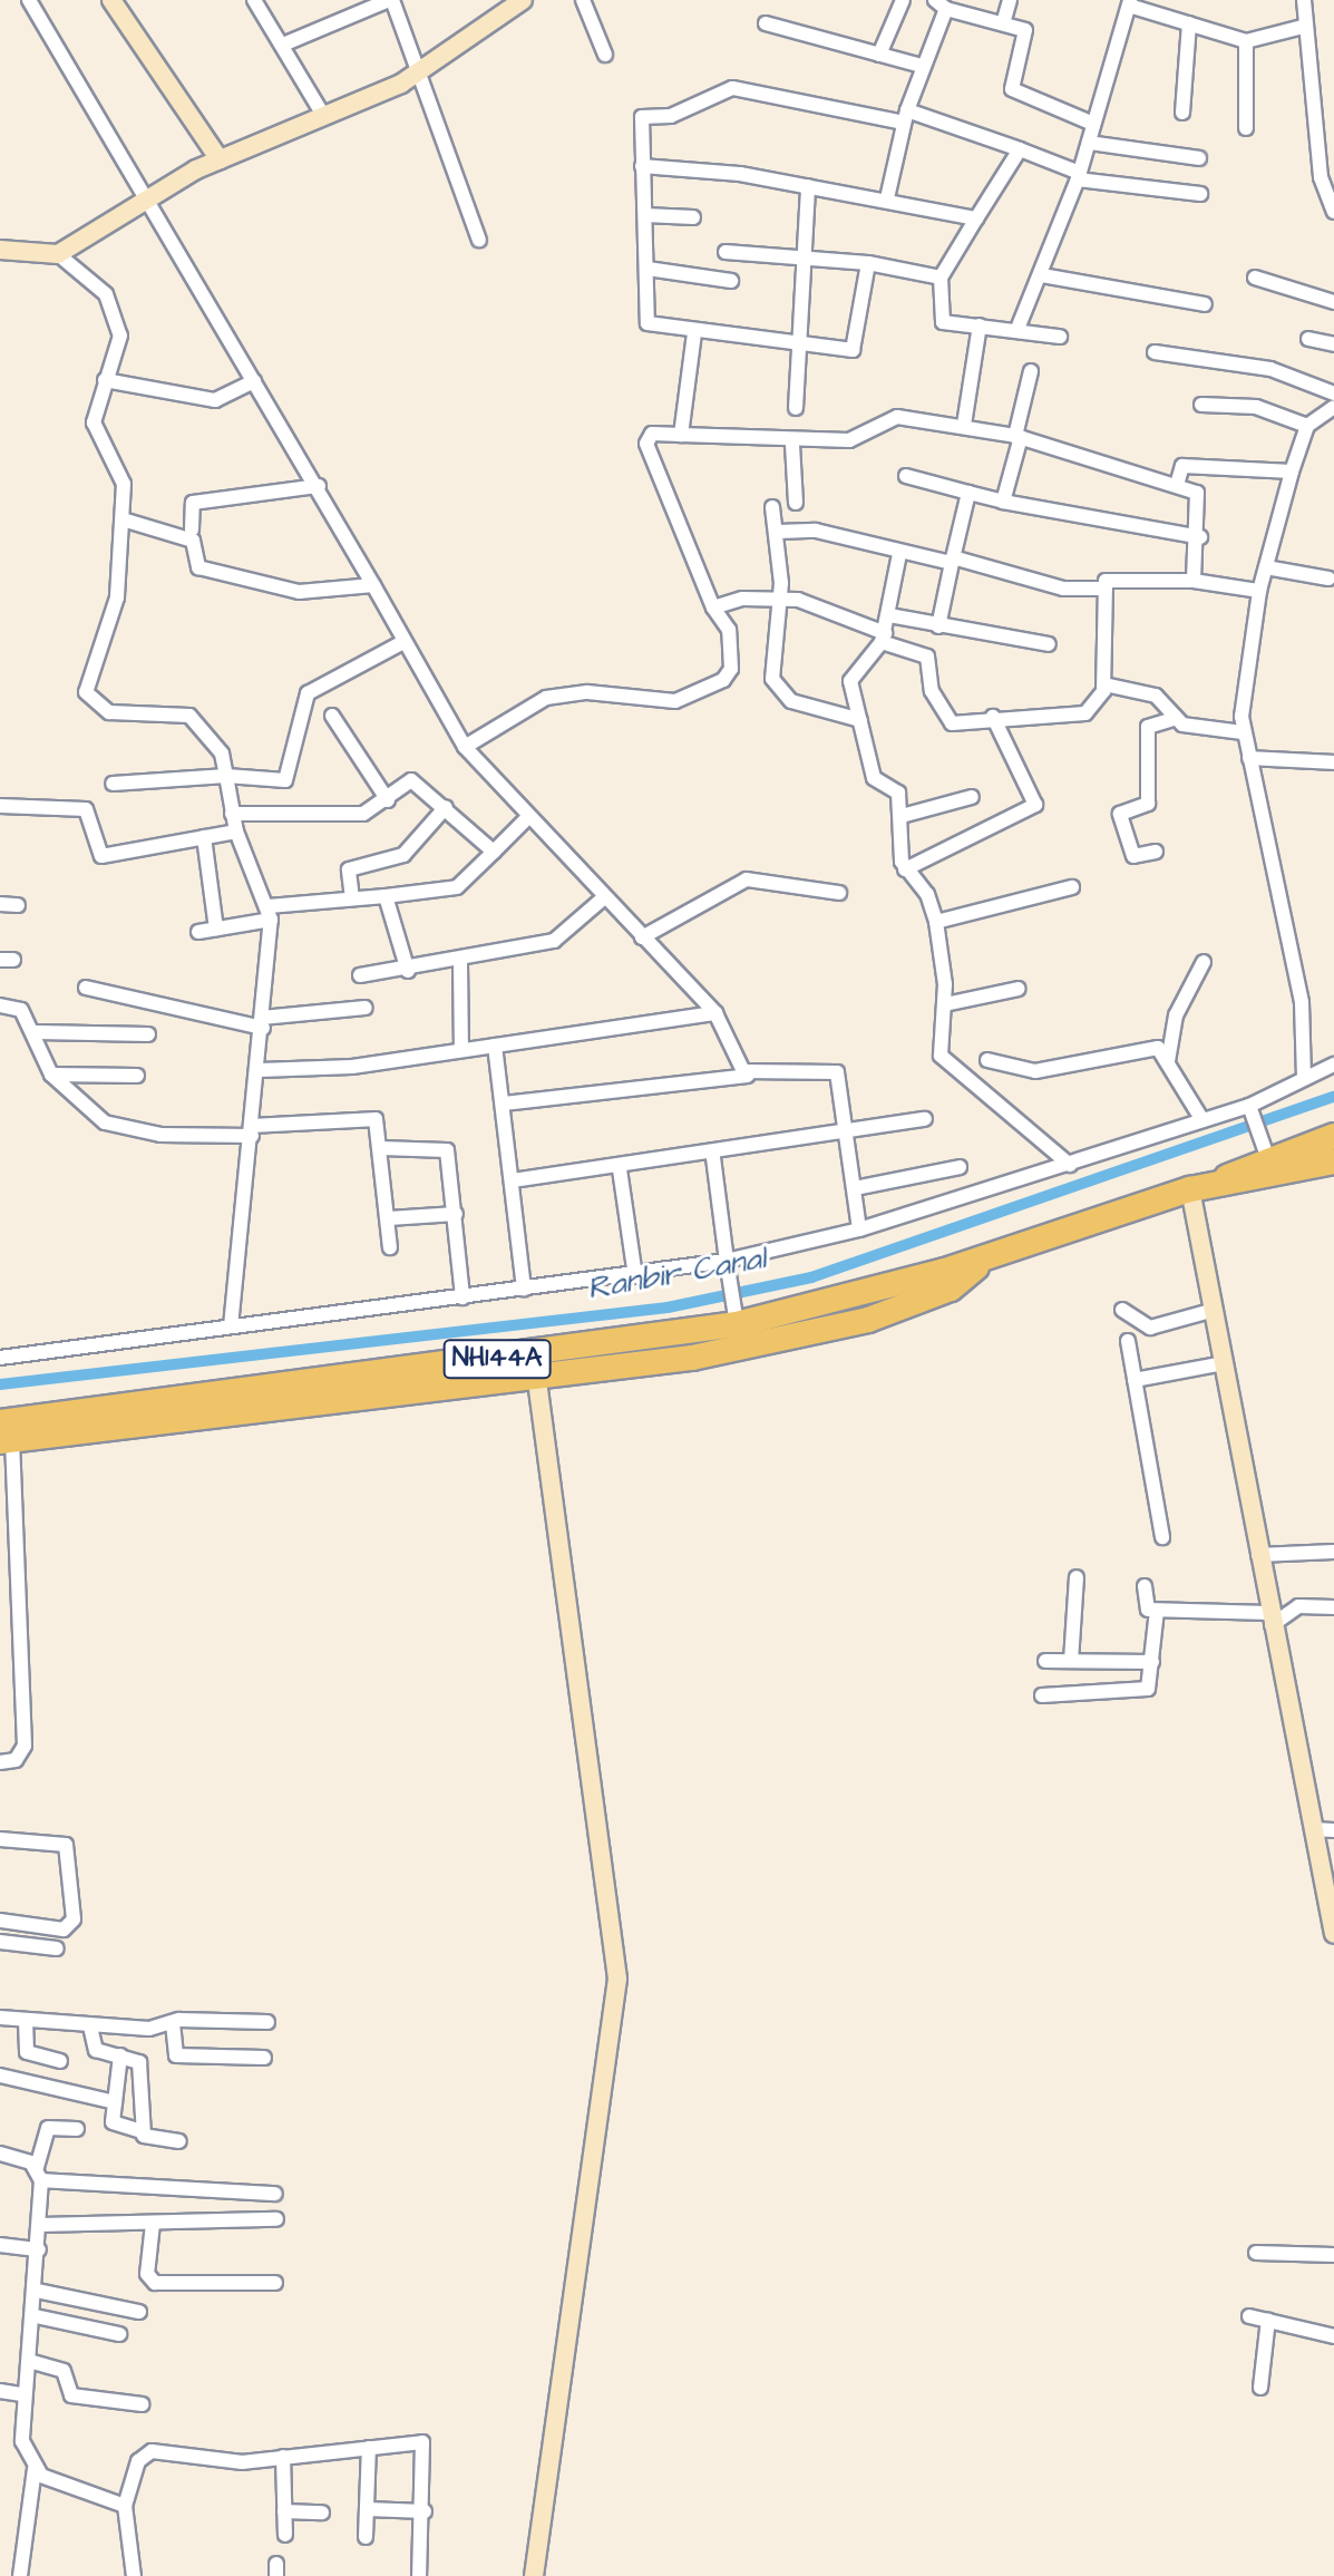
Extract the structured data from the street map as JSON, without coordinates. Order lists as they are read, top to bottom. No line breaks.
{"streets":{"highway":["NH144A"]},"water":["Ranbir Canal"]}
